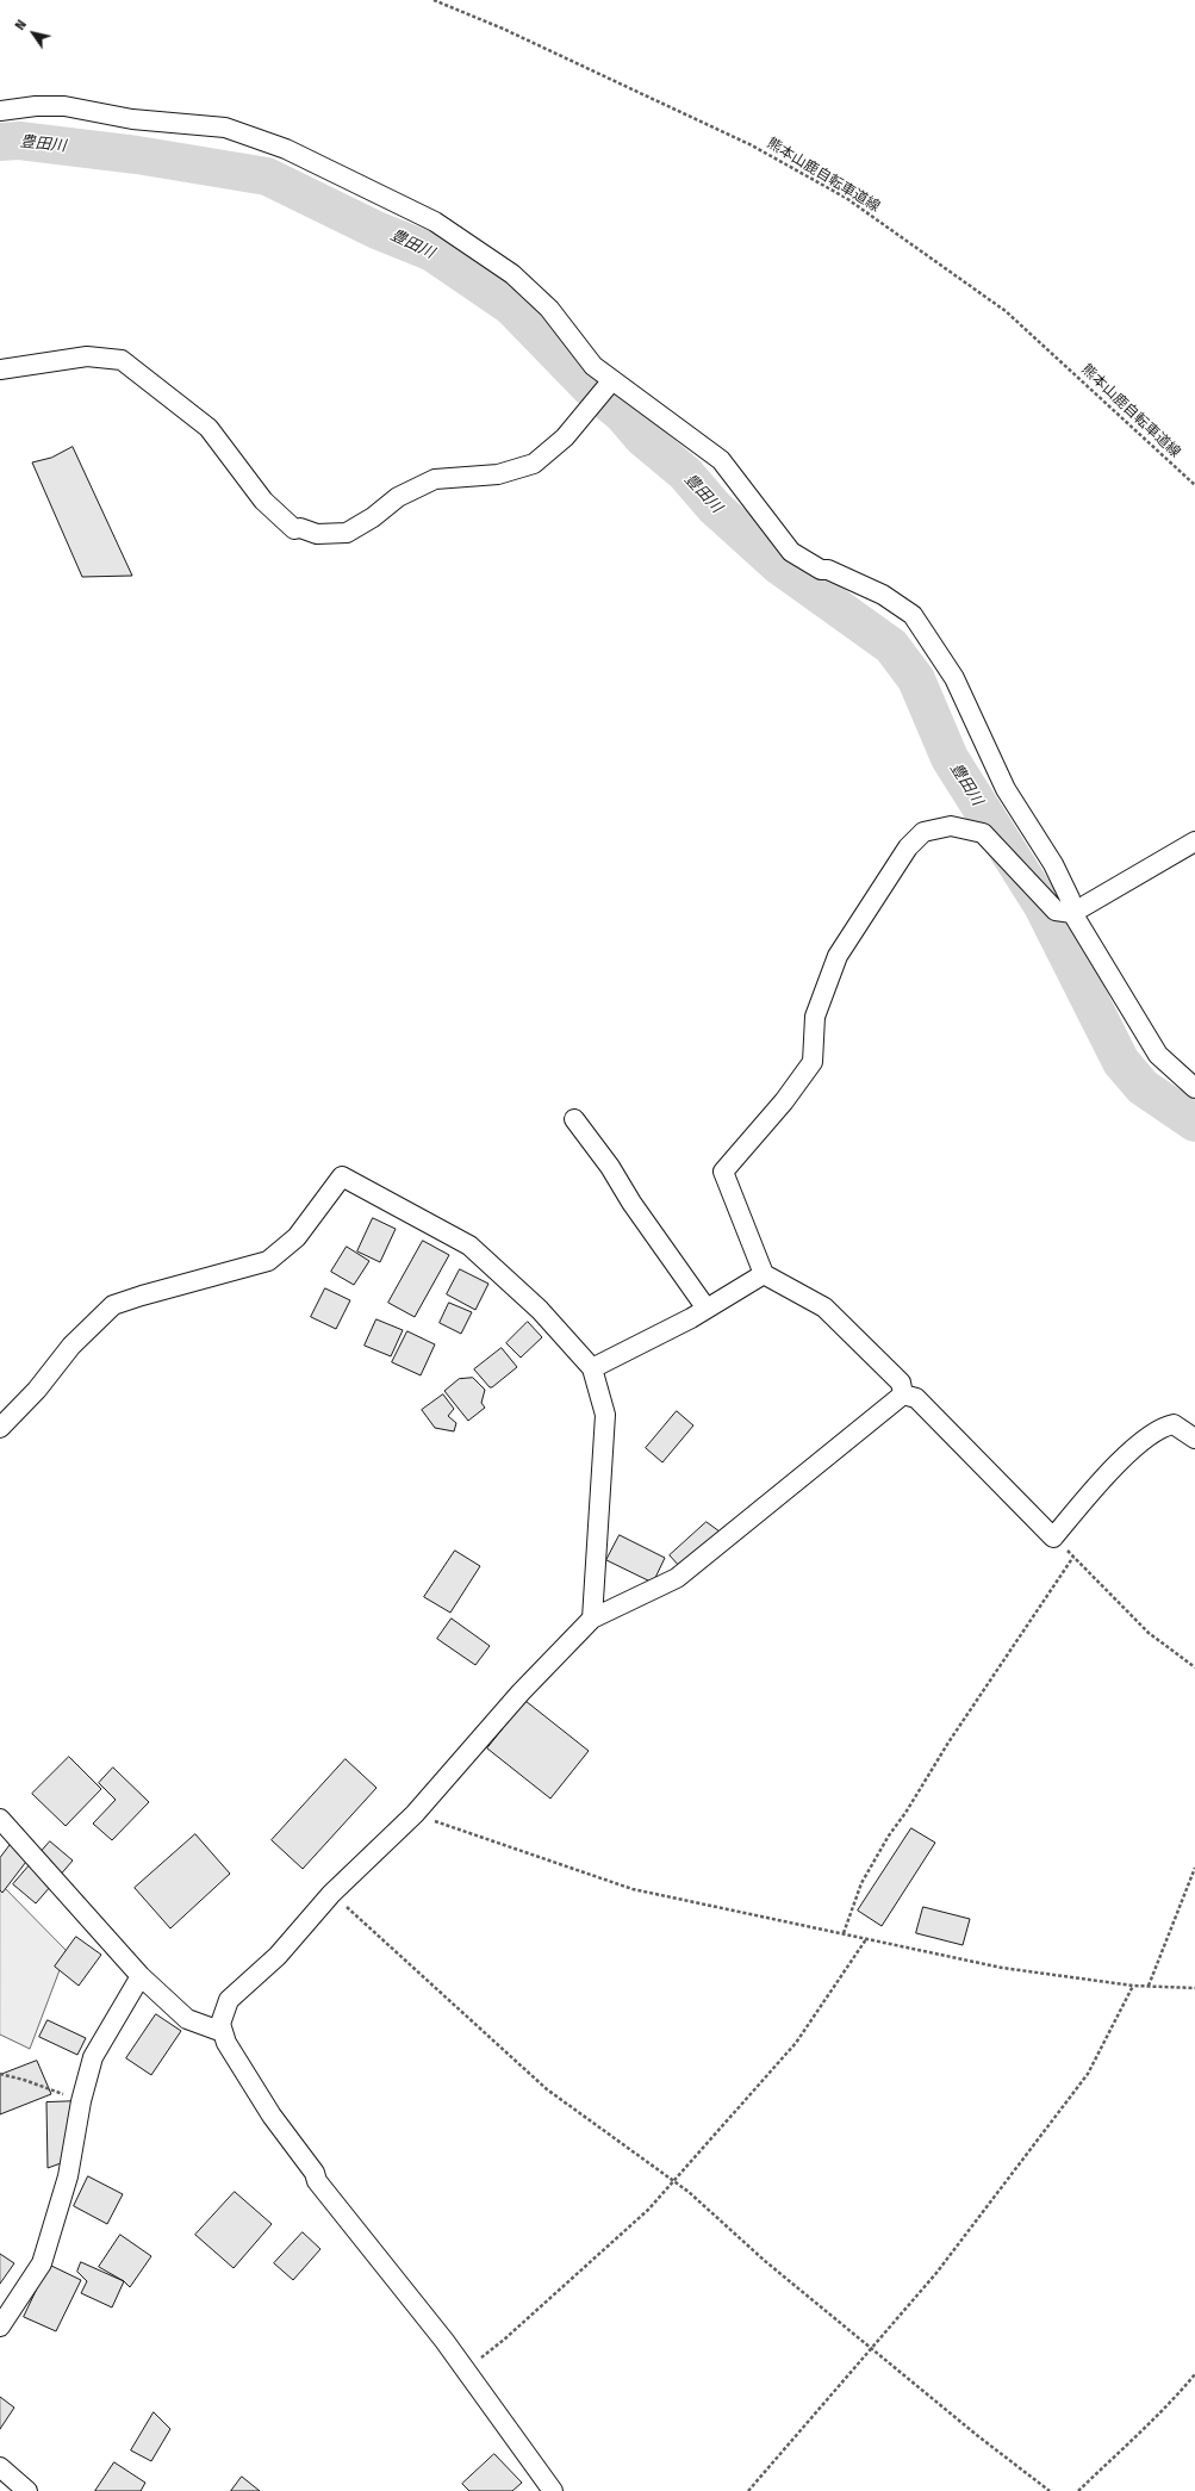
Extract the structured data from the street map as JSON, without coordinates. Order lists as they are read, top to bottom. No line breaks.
{"streets":{"path":["熊本山鹿自転車道線"]},"water":["豊田川"],"north":"top left"}
